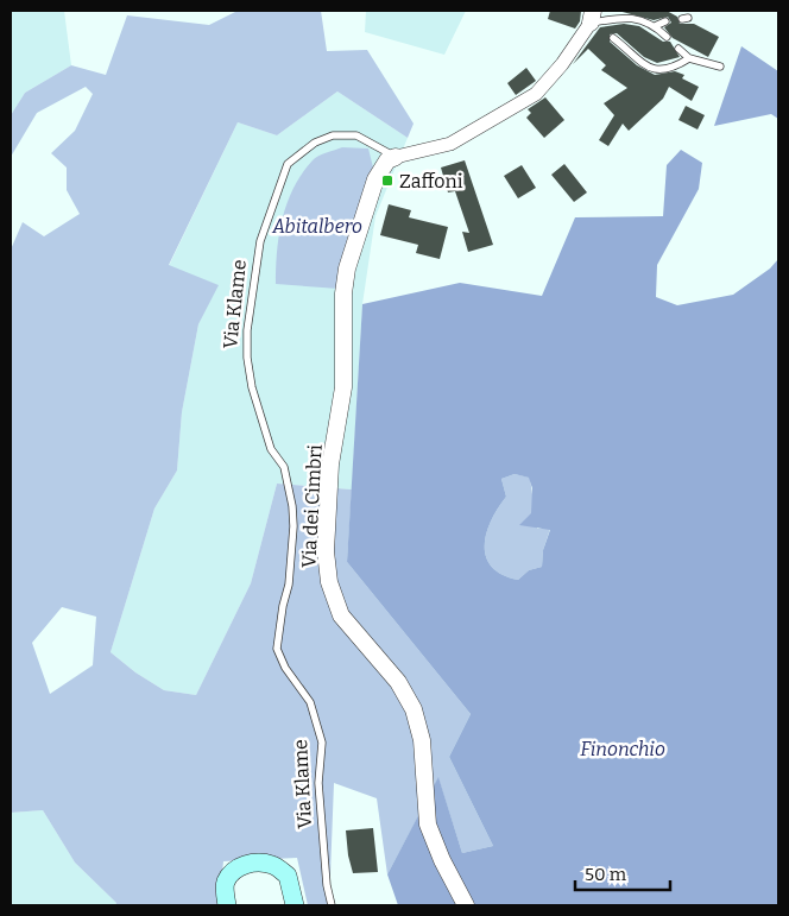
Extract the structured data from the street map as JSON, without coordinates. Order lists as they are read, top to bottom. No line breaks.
{"streets":{"street":["Via dei Cimbri"],"lane":["Via Klame"]},"crossings":[["Via Klame","Via dei Cimbri"]],"parks":["Abitalbero","Finonchio"],"places":{"transit":["Zaffoni"]},"scale_bar":"50 m"}
